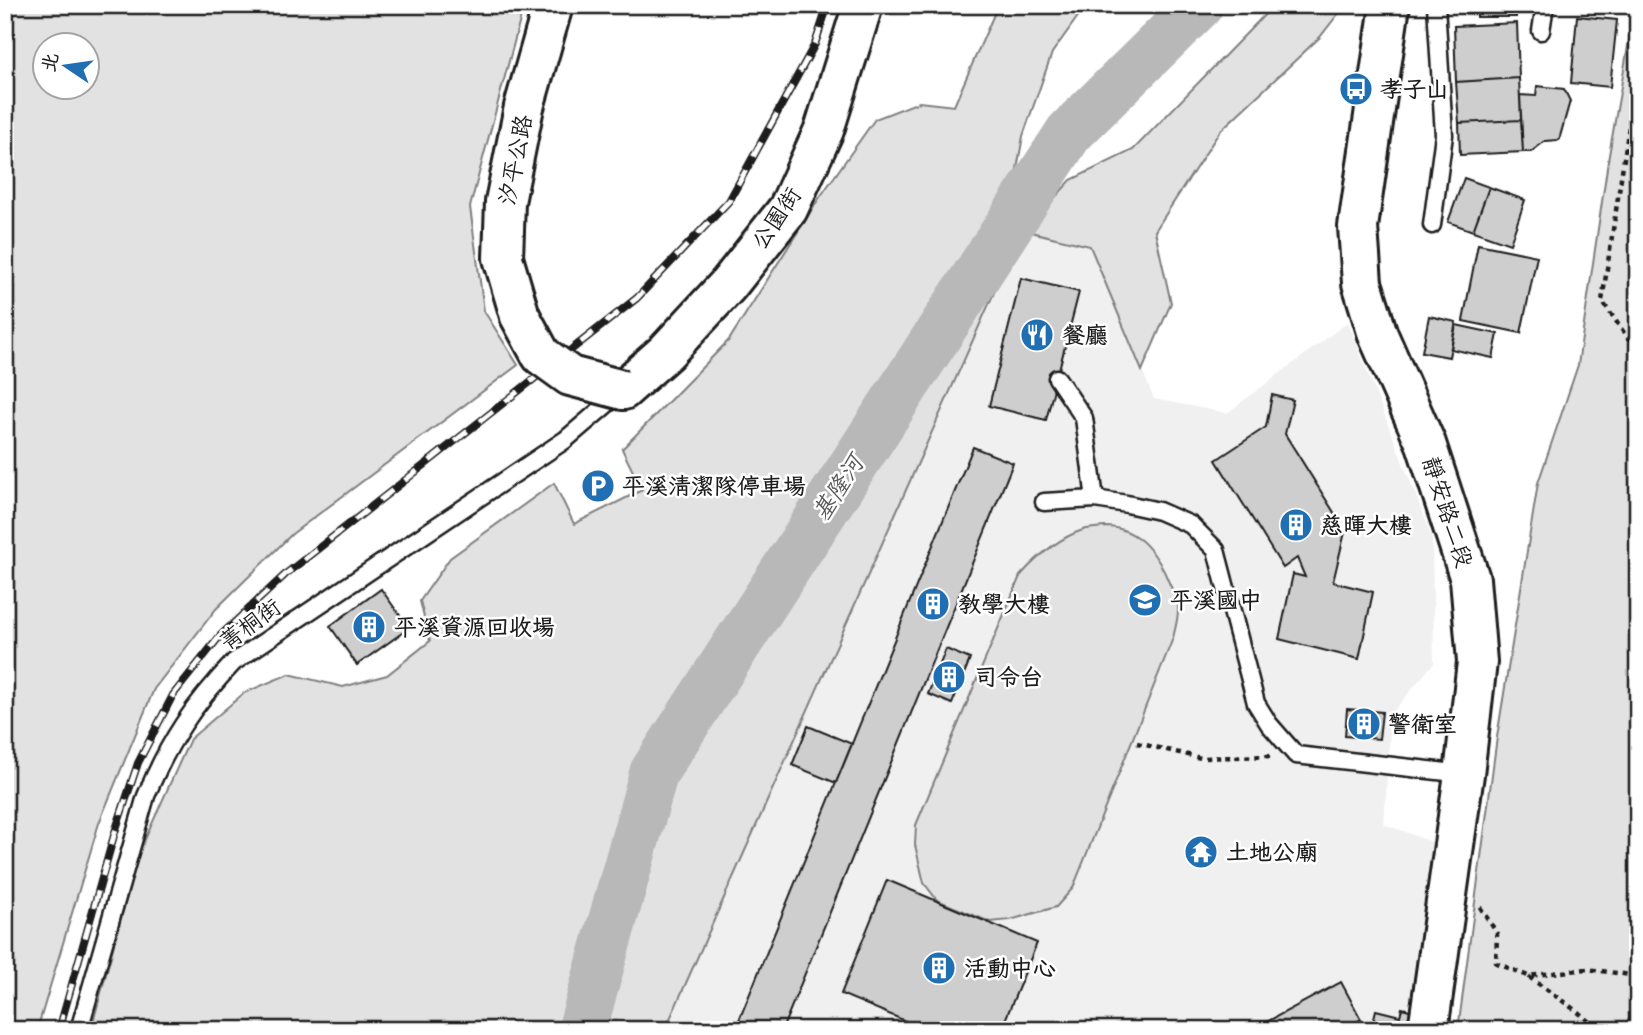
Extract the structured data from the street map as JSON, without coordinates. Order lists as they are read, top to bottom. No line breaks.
{"streets":{"main road":["汐平公路","公園街","靜安路二段"],"lane":["菁桐街"]},"crossings":[["汐平公路","公園街"],["汐平公路","菁桐街"],["公園街","菁桐街"]],"water":["基隆河"],"places":{"bus stop":["孝子山"],"restaurant":["餐廳"],"parking":["平溪清潔隊停車場"],"building":["慈暉大樓","教學大樓","平溪資源回收場","司令台","警衛室","活動中心"],"school or university":["平溪國中"],"temple":["土地公廟"]},"north":"left"}
